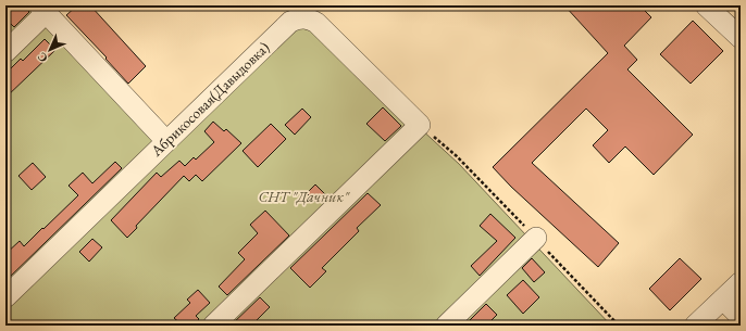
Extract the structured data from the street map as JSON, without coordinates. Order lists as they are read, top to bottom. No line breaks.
{"streets":{"street":["Абрикосовая(Давыдовка)"]},"parks":["СНТ \"Дачник\""],"north":"bottom left"}
